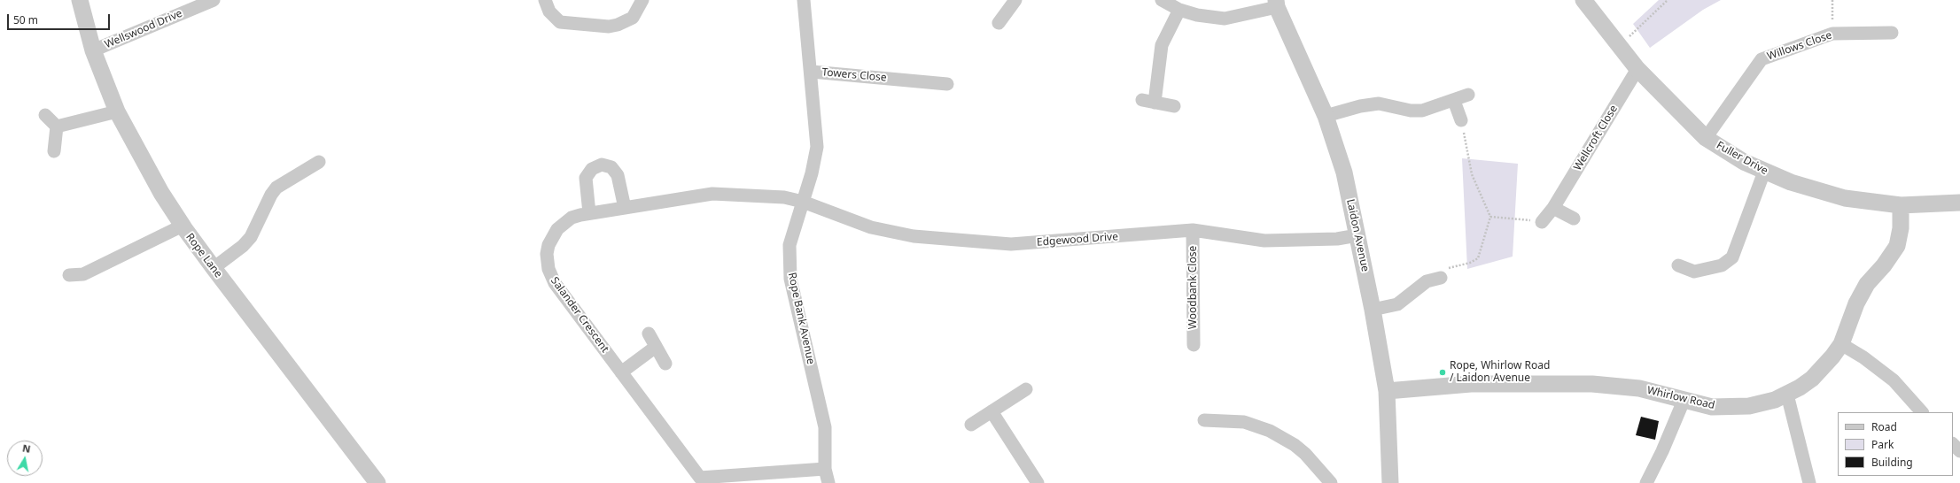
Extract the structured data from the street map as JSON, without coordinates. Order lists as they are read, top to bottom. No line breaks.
{"streets":{"street":["Wellswood Drive","Willows Close","Towers Close","Wellcroft Close","Fuller Drive","Laidon Avenue","Edgewood Drive","Rope Lane","Woodbank Close","Salander Crescent","Rope Bank Avenue","Whirlow Road"]},"crossings":[["Wellswood Drive","Rope Lane"],["Willows Close","Fuller Drive"],["Towers Close","Rope Bank Avenue"],["Wellcroft Close","Fuller Drive"],["Fuller Drive","Whirlow Road"],["Laidon Avenue","Edgewood Drive"],["Laidon Avenue","Whirlow Road"],["Edgewood Drive","Woodbank Close"],["Edgewood Drive","Salander Crescent"],["Edgewood Drive","Rope Bank Avenue"],["Salander Crescent","Rope Bank Avenue"]],"places":["Rope, Whirlow Road / Laidon Avenue"],"legend":["Road","Park","Building"],"scale_bar":"50 m","north":"top"}
